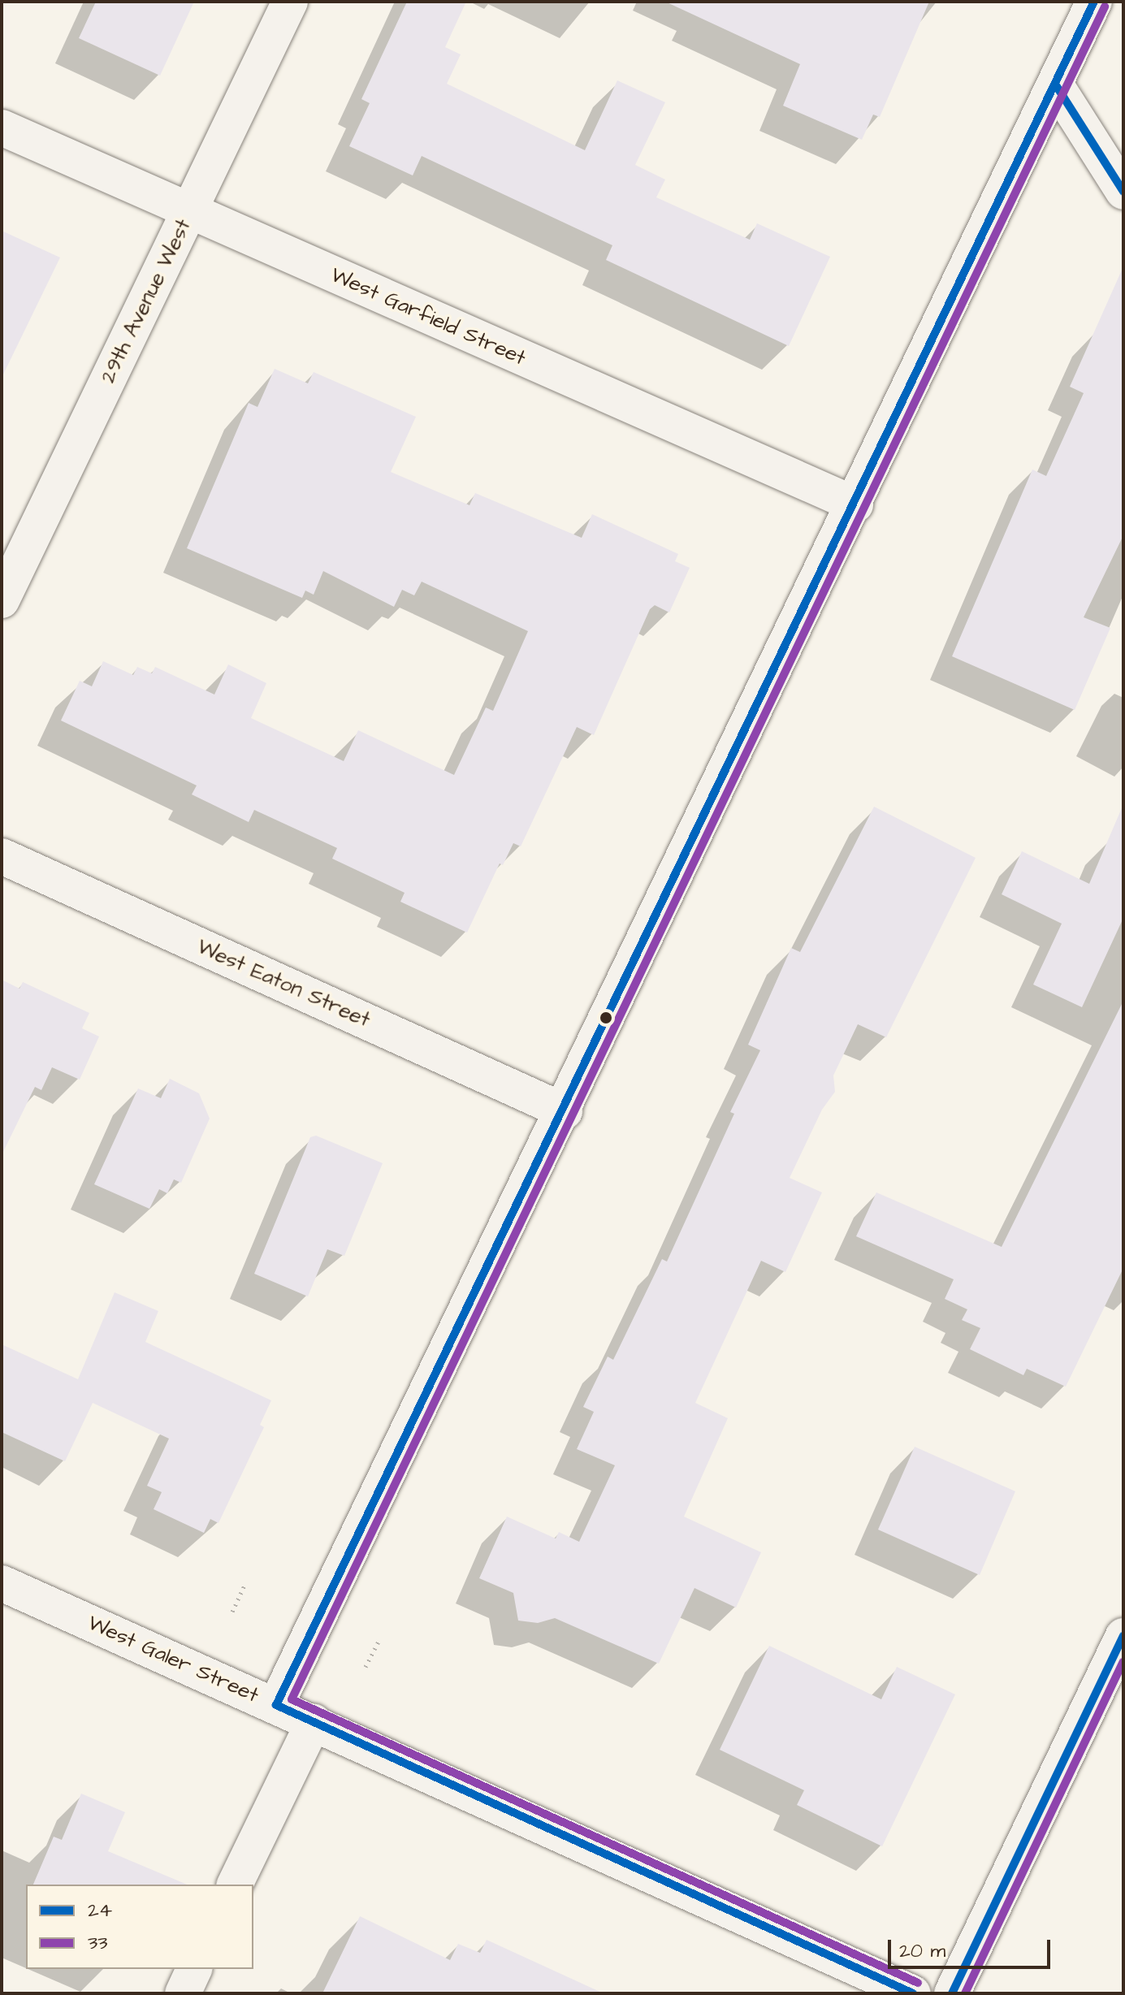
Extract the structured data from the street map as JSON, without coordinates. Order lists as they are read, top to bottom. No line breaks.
{"streets":{"street":["29th Avenue West","West Garfield Street","West Eaton Street","West Galer Street"]},"crossings":[["29th Avenue West","West Garfield Street"]],"lines":["transit line 24","transit line 33"],"legend":["24","33"],"scale_bar":"20 m"}
